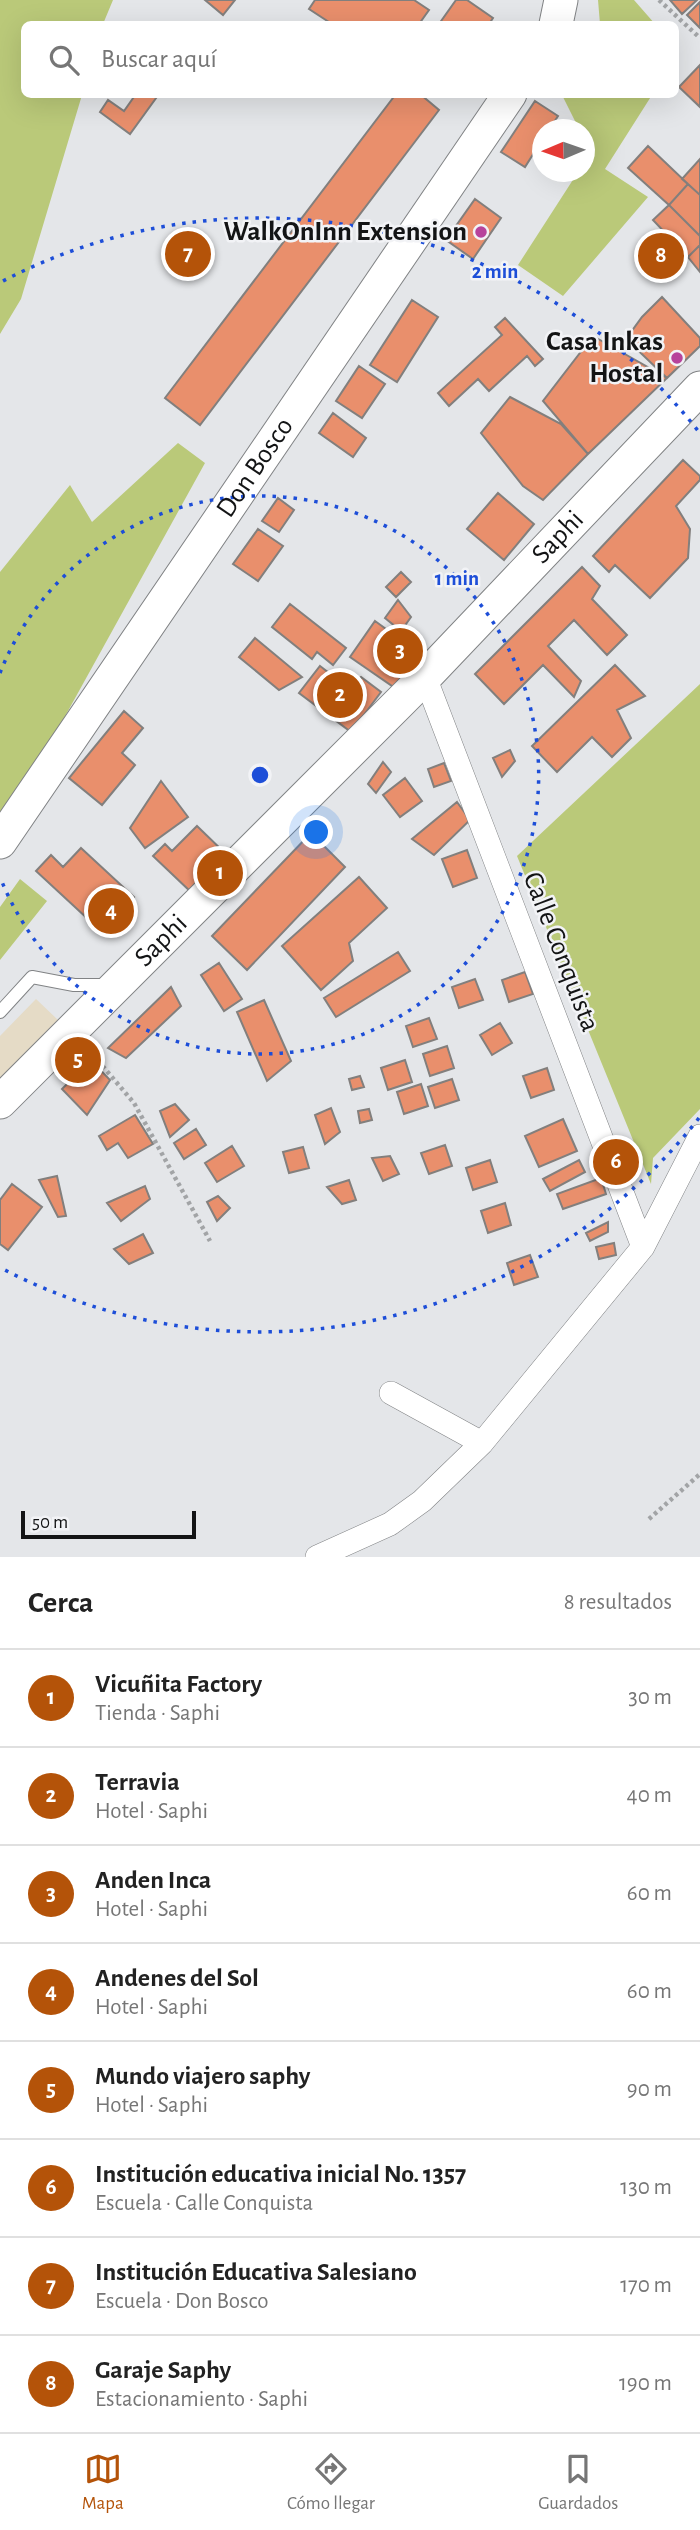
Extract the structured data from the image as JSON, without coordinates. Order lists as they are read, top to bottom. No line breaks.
{"streets":{"street":["Don Bosco","Saphi","Calle Conquista"]},"crossings":[["Saphi","Calle Conquista"]],"places":["WalkOnInn Extension","Casa Inkas Hostal"],"scale_bar":"50 m","north":"left","page":{"search":"Buscar aquí","pins":["7","8","3","2","1","4","5","6"],"scale":"50 m","heading":["Cerca","8 resultados"],"list":[{"mark":"1","name":"Vicuñita Factory","note":"Tienda · Saphi","value":"30 m"},{"mark":"2","name":"Terravia","note":"Hotel · Saphi","value":"40 m"},{"mark":"3","name":"Anden Inca","note":"Hotel · Saphi","value":"60 m"},{"mark":"4","name":"Andenes del Sol","note":"Hotel · Saphi","value":"60 m"},{"mark":"5","name":"Mundo viajero saphy","note":"Hotel · Saphi","value":"90 m"},{"mark":"6","name":"Institución educativa inicial No. 1357","note":"Escuela · Calle Conquista","value":"130 m"},{"mark":"7","name":"Institución Educativa Salesiano","note":"Escuela · Don Bosco","value":"170 m"},{"mark":"8","name":"Garaje Saphy","note":"Estacionamiento · Saphi","value":"190 m"}],"nav":["Mapa","Cómo llegar","Guardados"]},"rings":["2 min","1 min"]}
